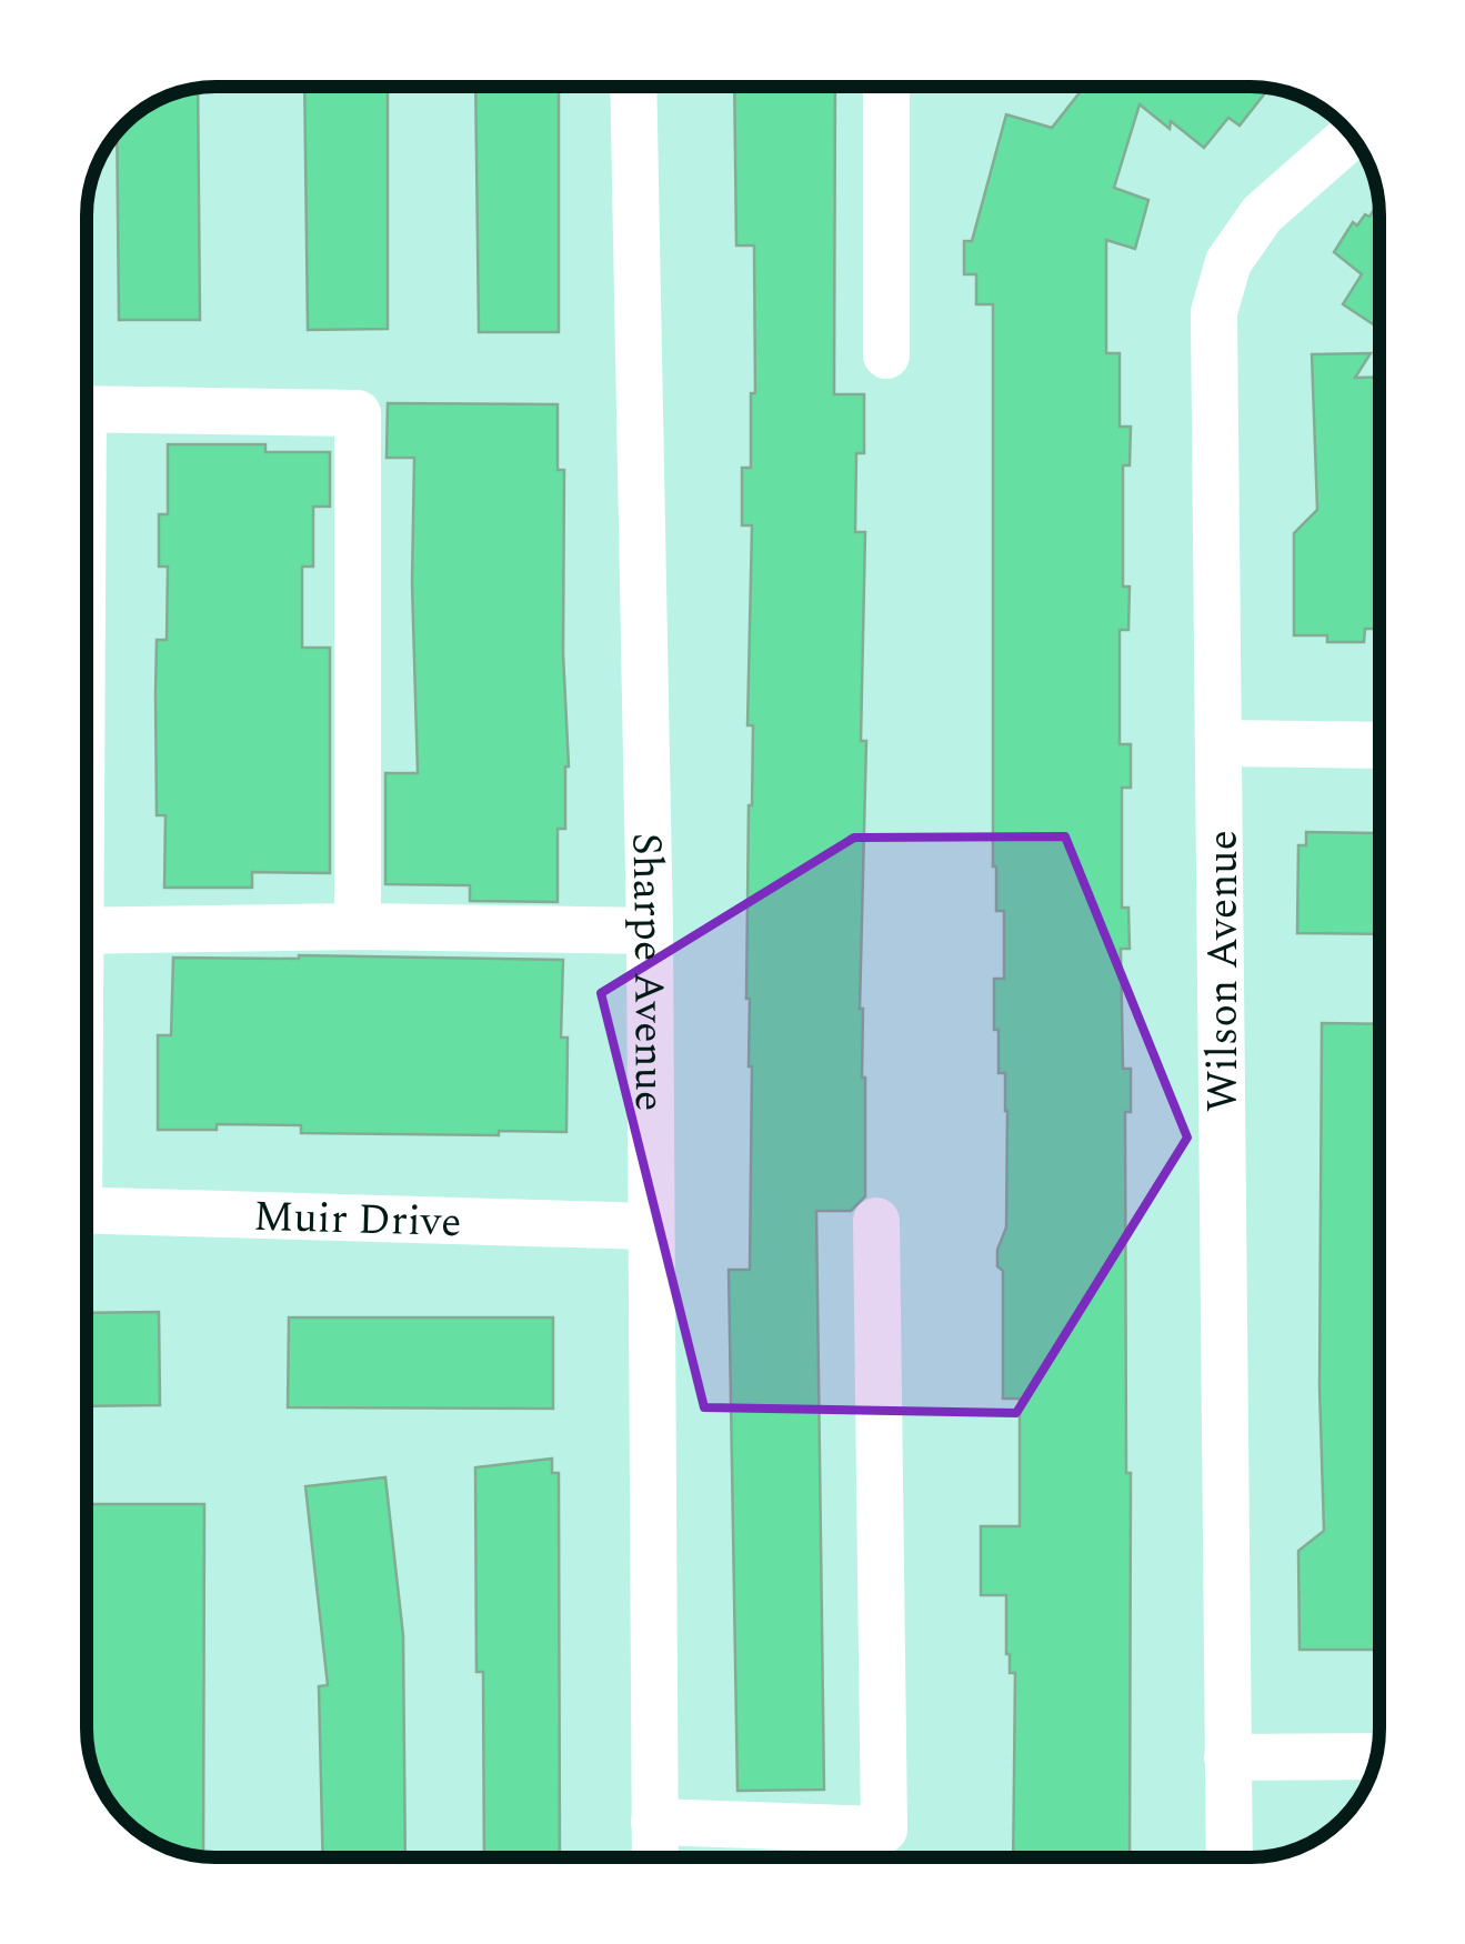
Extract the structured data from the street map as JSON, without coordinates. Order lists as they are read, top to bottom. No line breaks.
{"streets":{"street":["Wilson Avenue","Sharpe Avenue","Muir Drive"]},"crossings":[["Sharpe Avenue","Muir Drive"]]}
